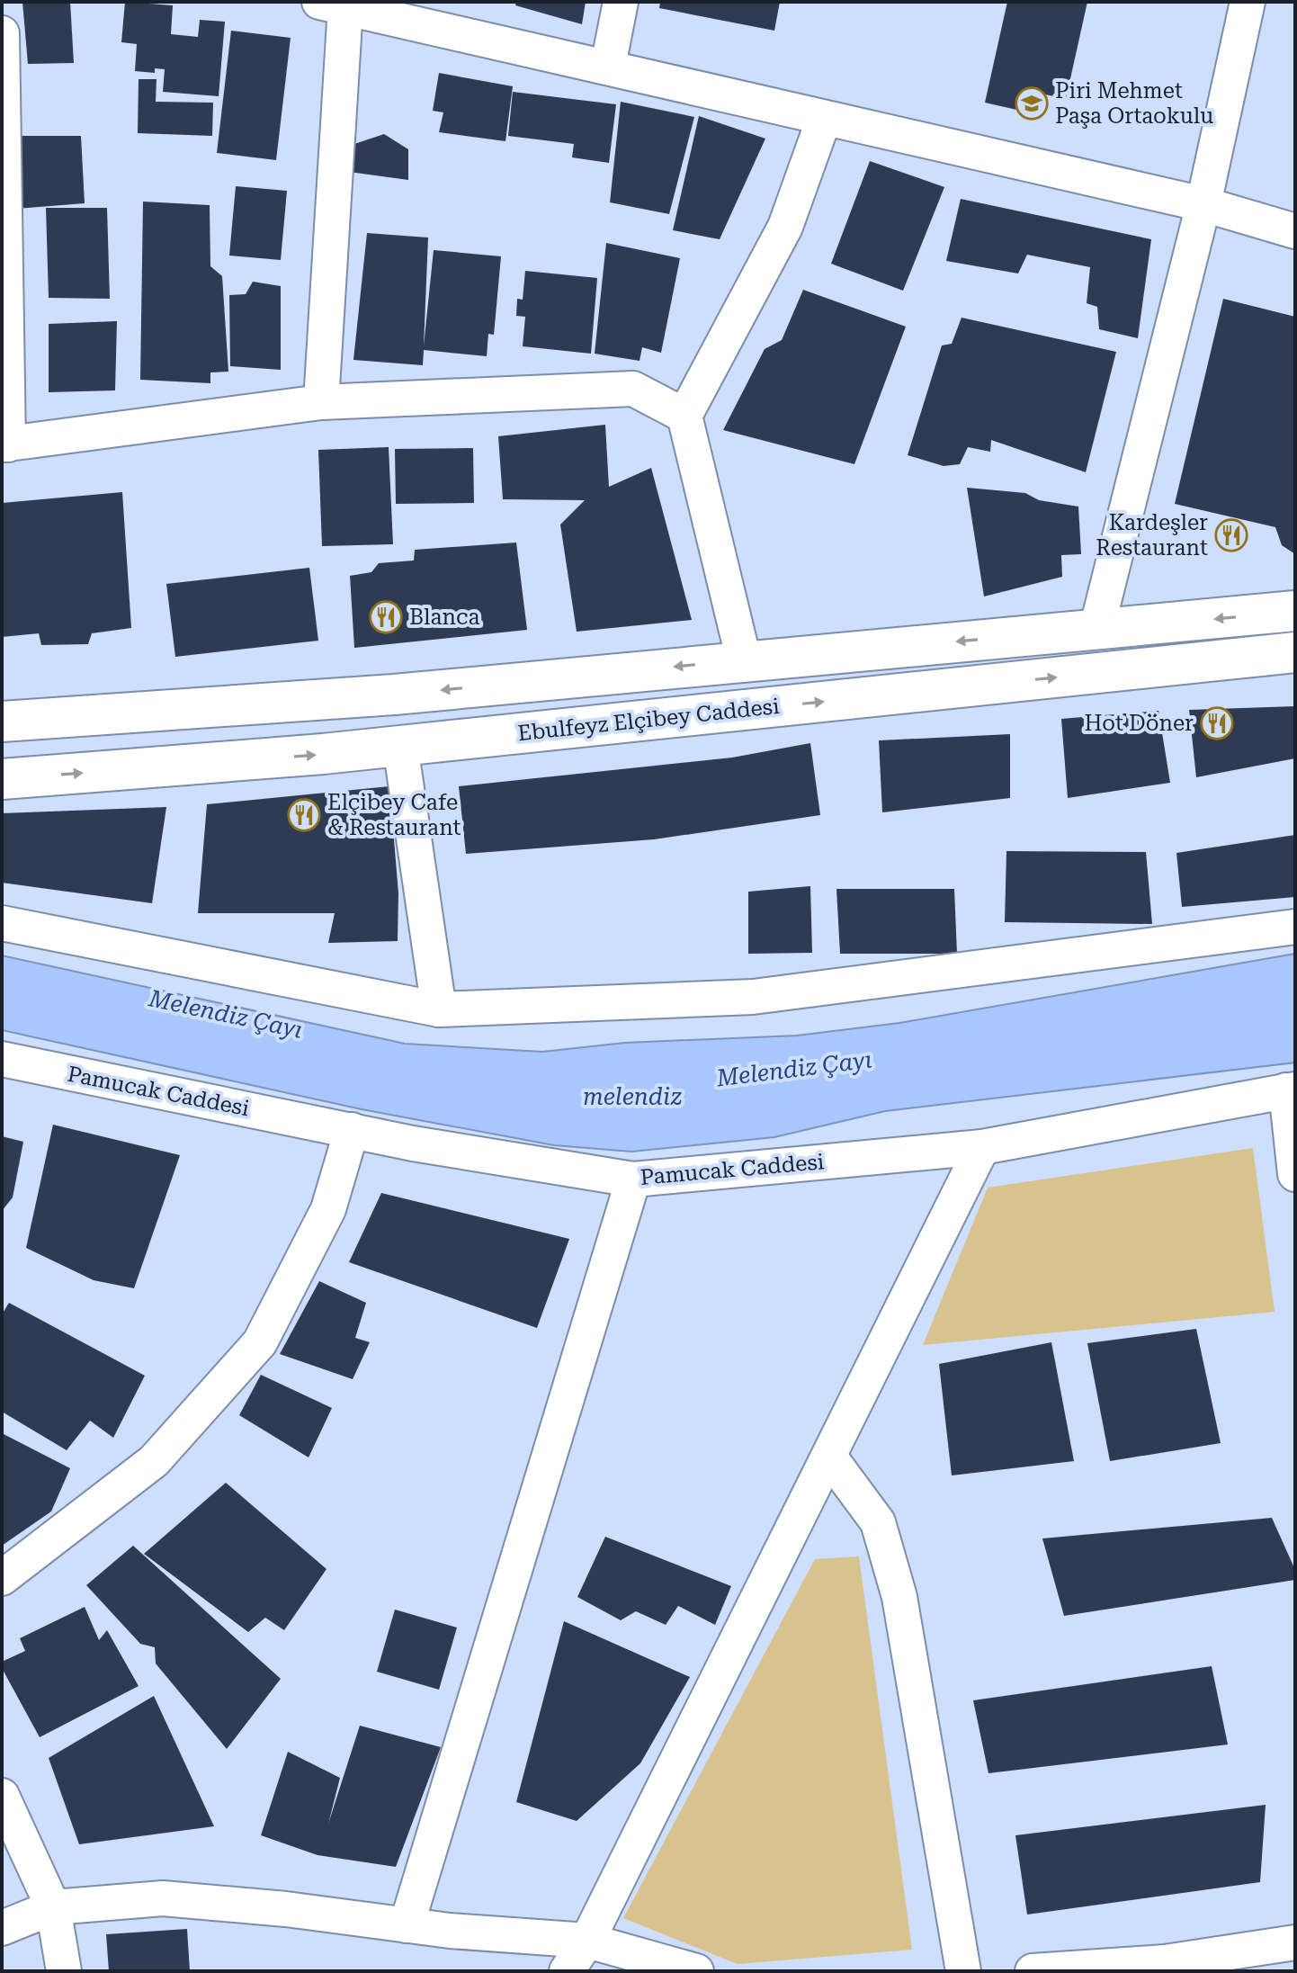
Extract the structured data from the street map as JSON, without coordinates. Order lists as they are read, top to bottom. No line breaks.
{"streets":{"main road":["Ebulfeyz Elçibey Caddesi"],"street":["Pamucak Caddesi"]},"water":["Melendiz Çayı","melendiz"],"places":{"school or university":["Piri Mehmet Paşa Ortaokulu"],"restaurant":["Kardeşler Restaurant","Blanca","Hot Döner","Elçibey Cafe & Restaurant"]}}
